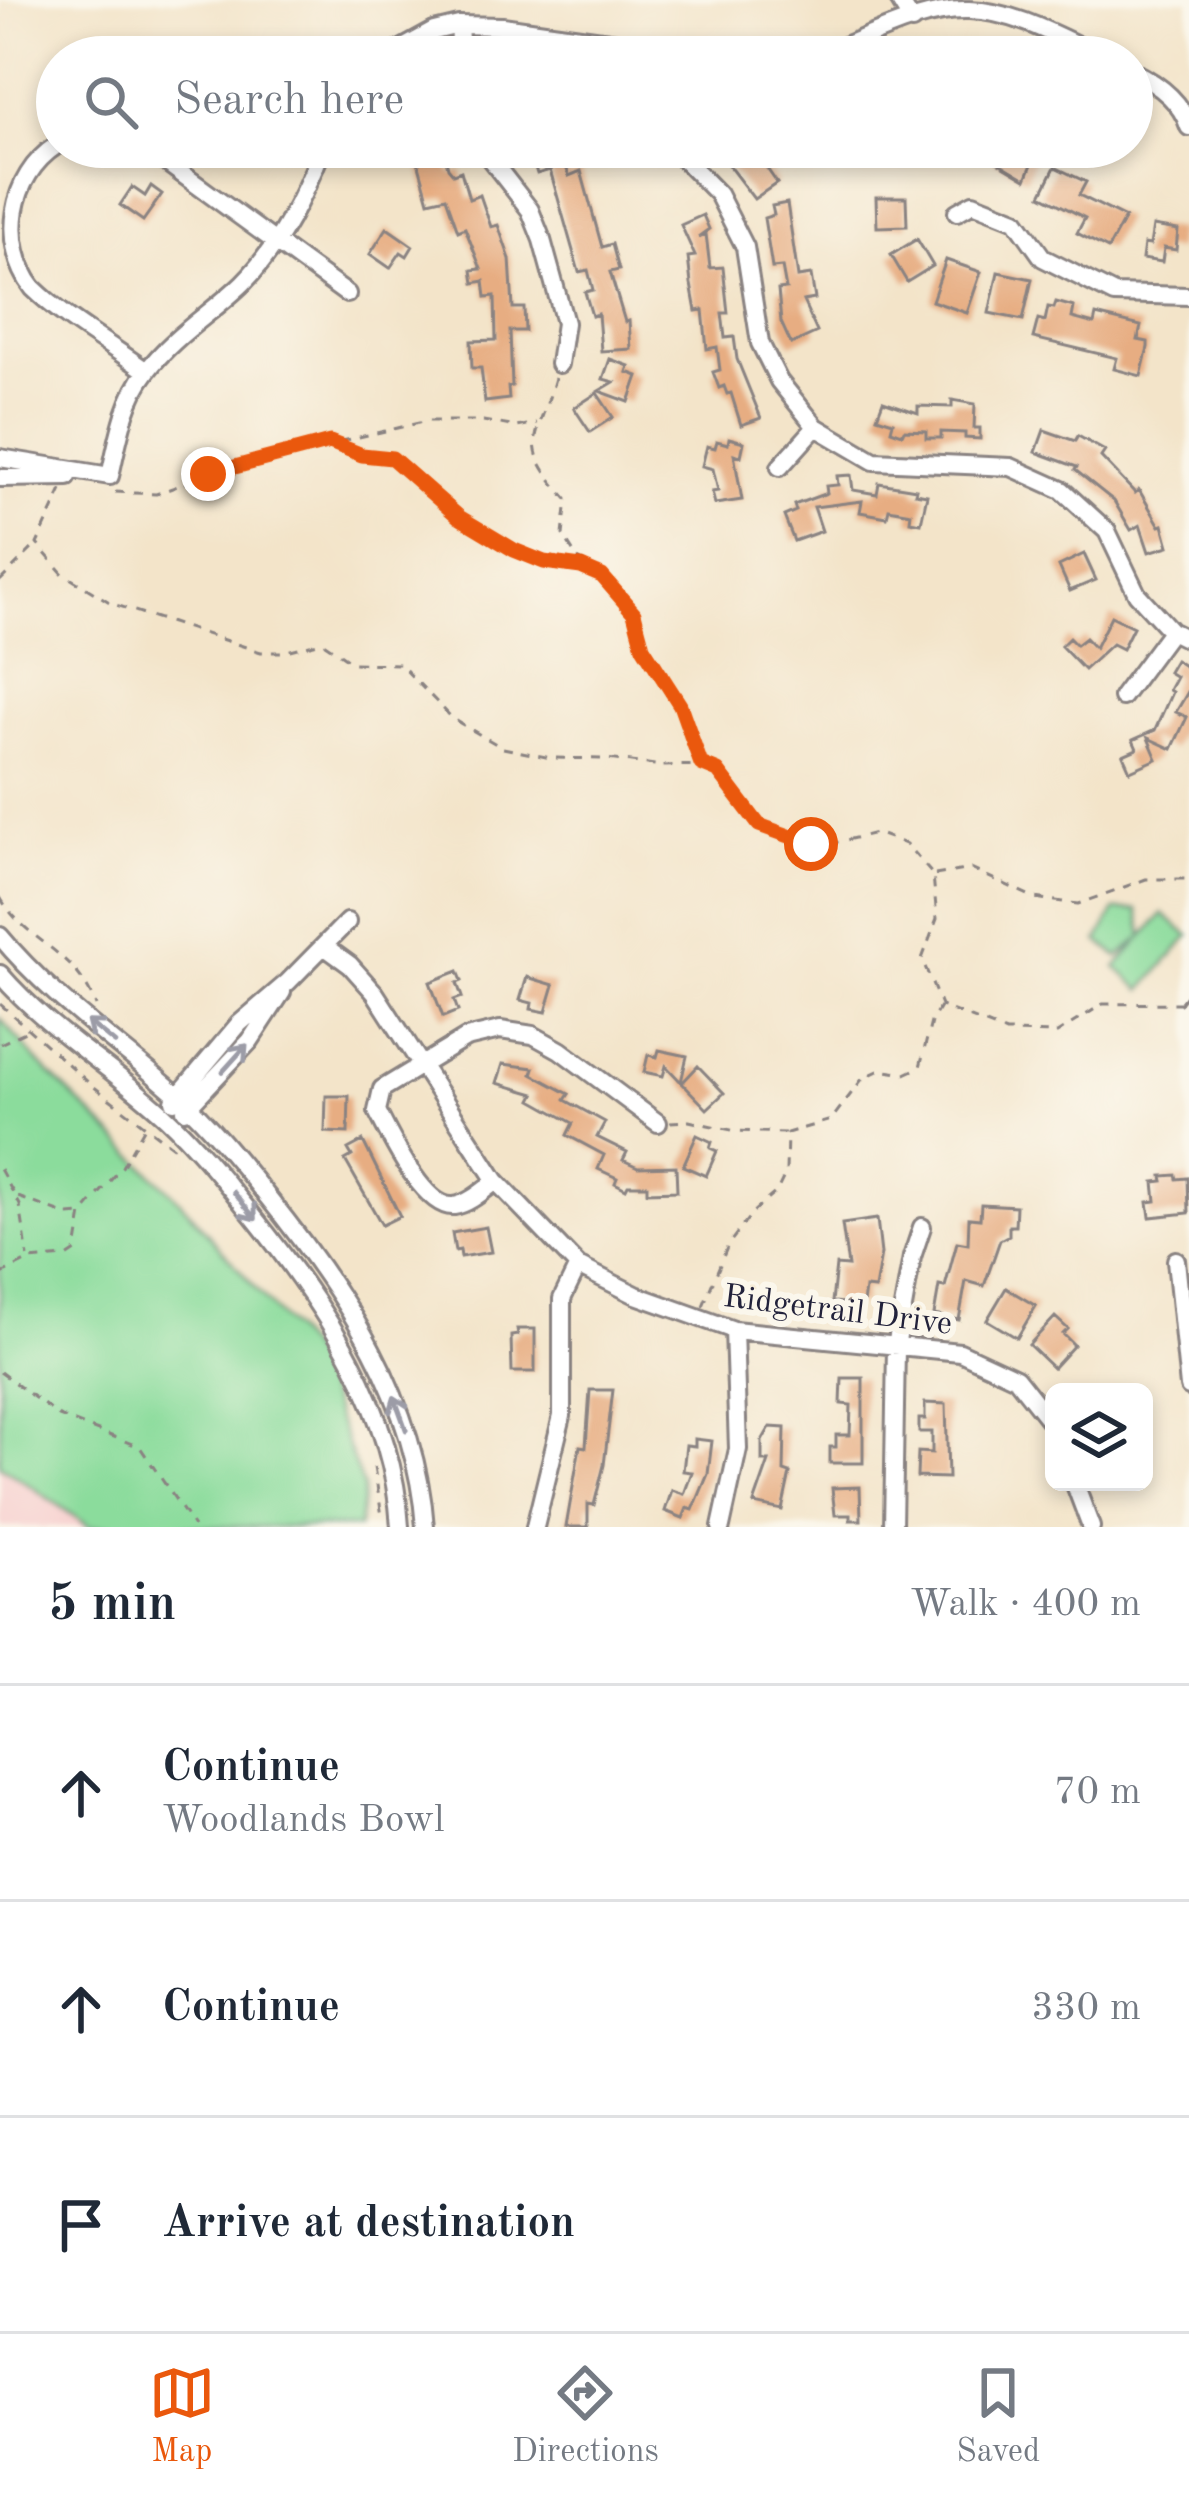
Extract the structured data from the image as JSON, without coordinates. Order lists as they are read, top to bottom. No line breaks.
{"streets":{"street":["Ridgetrail Drive"]},"page":{"search":"Search here","heading":["5 min","Walk · 400 m"],"list":[["Continue","Woodlands Bowl","70 m"],["Continue","330 m"],"Arrive at destination"],"nav":["Map","Directions","Saved"]}}
